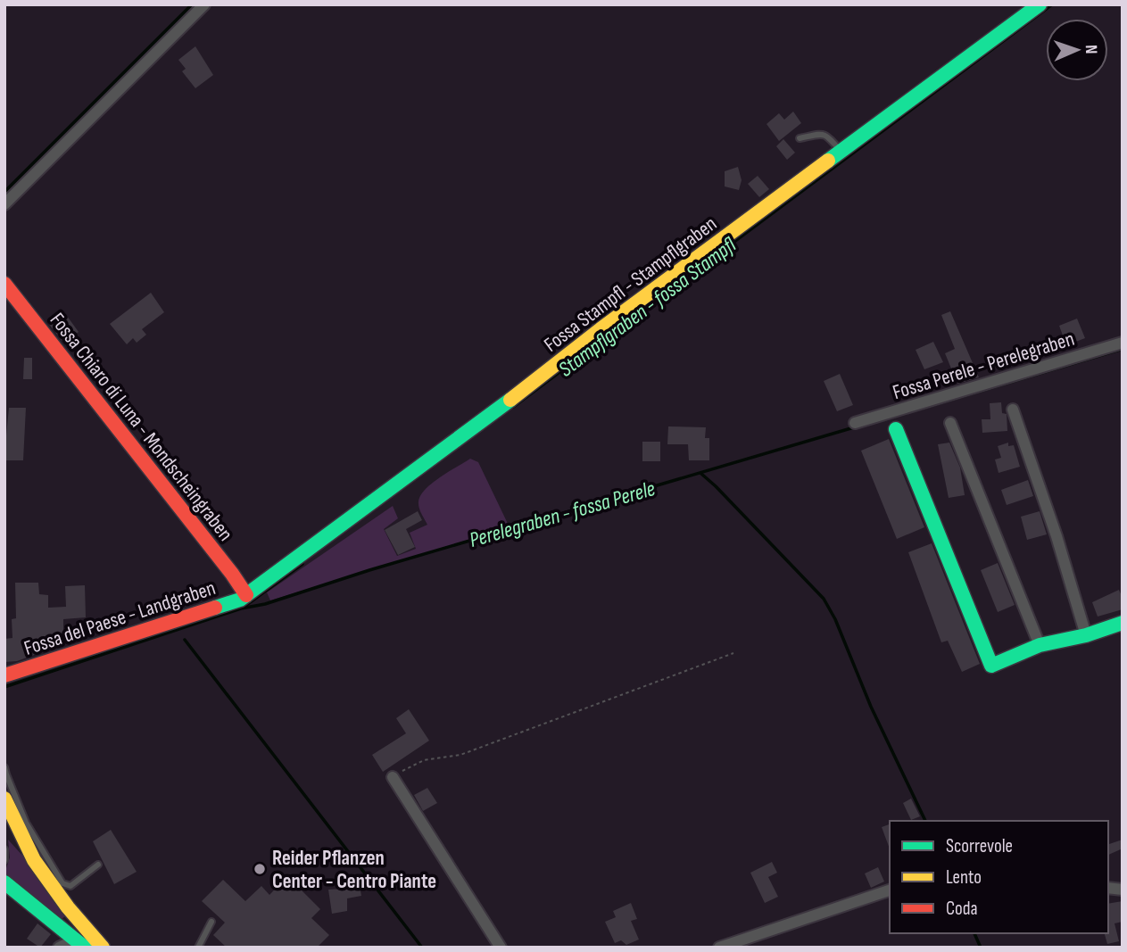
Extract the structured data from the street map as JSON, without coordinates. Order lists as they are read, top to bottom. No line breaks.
{"streets":{"street":["Fossa Stampfl - Stampflgraben","Fossa Perele - Perelegraben","Fossa Chiaro di Luna - Mondscheingraben","Fossa del Paese - Landgraben"]},"crossings":[["Fossa Stampfl - Stampflgraben","Fossa Chiaro di Luna - Mondscheingraben"],["Fossa Stampfl - Stampflgraben","Fossa del Paese - Landgraben"],["Fossa Chiaro di Luna - Mondscheingraben","Fossa del Paese - Landgraben"]],"water":["Stampflgraben - fossa Stampfl","Perelegraben - fossa Perele"],"places":["Reider Pflanzen Center - Centro Piante"],"legend":["Scorrevole","Lento","Coda"],"north":"right"}
